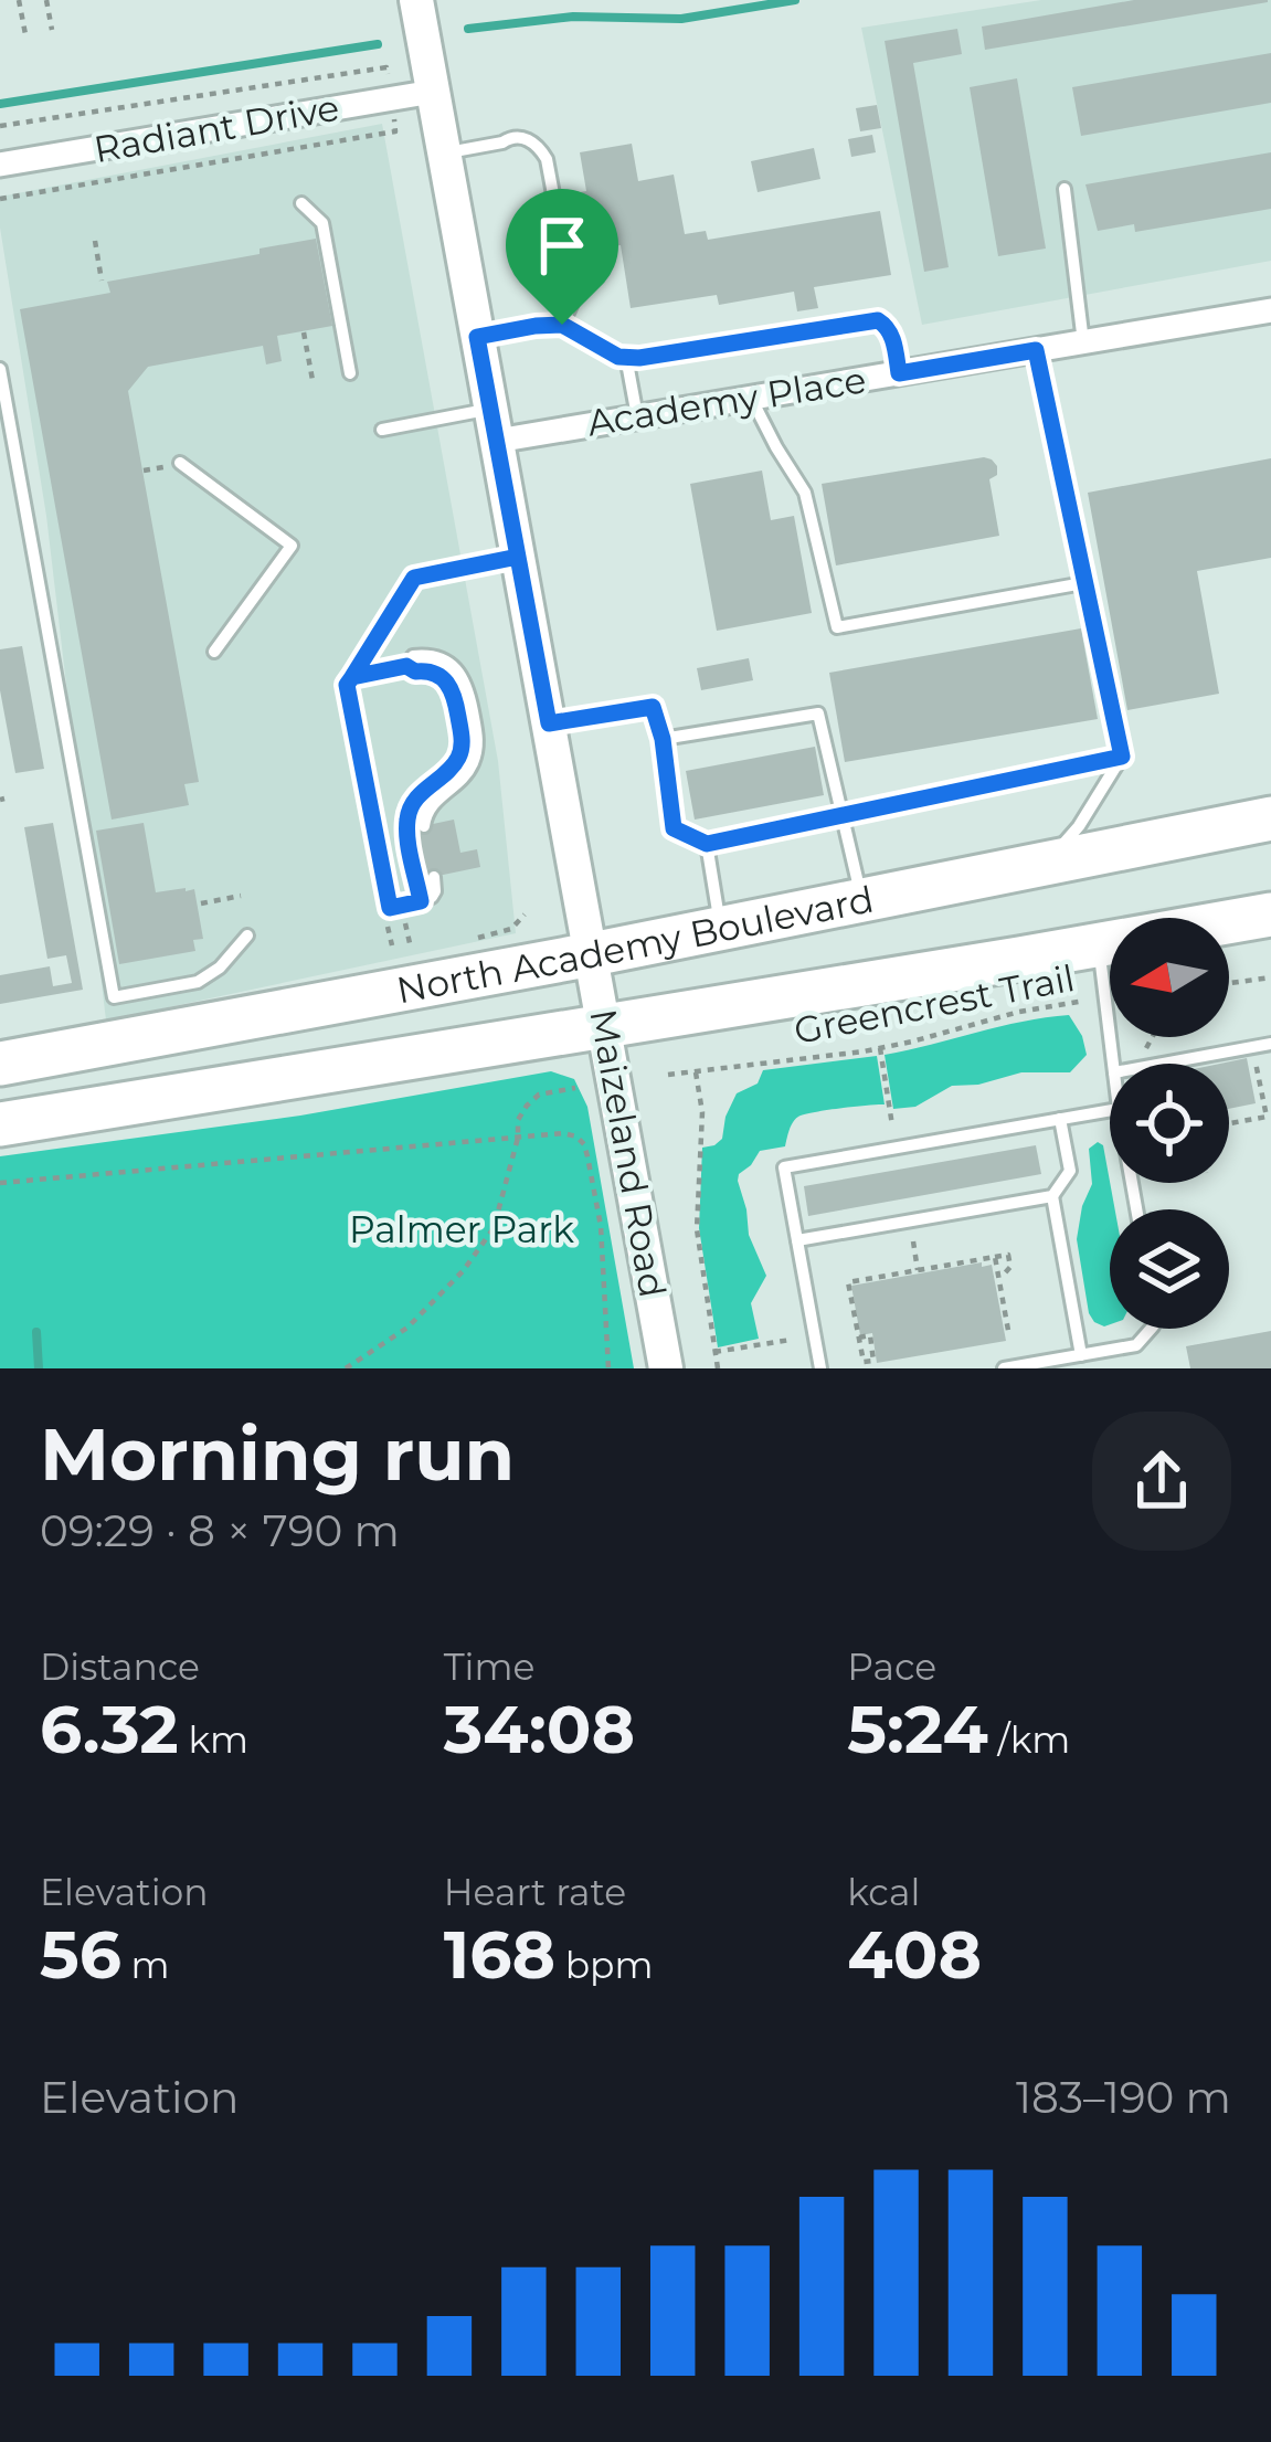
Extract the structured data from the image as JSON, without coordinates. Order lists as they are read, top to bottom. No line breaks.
{"streets":{"highway":["North Academy Boulevard"],"main road":["Maizeland Road"],"street":["Radiant Drive","Academy Place"],"path":["Greencrest Trail"]},"crossings":[["Radiant Drive","Maizeland Road"],["Academy Place","Maizeland Road"],["North Academy Boulevard","Maizeland Road"]],"parks":["Palmer Park"],"north":"left","page":{"heading":["Morning run","09:29 · 8 × 790 m"],"stats":[["Distance","6.32 km"],["Time","34:08"],["Pace","5:24 /km"],["Elevation","56 m"],["Heart rate","168 bpm"],["kcal","408"]],"chart":["Elevation","183–190 m"]}}
